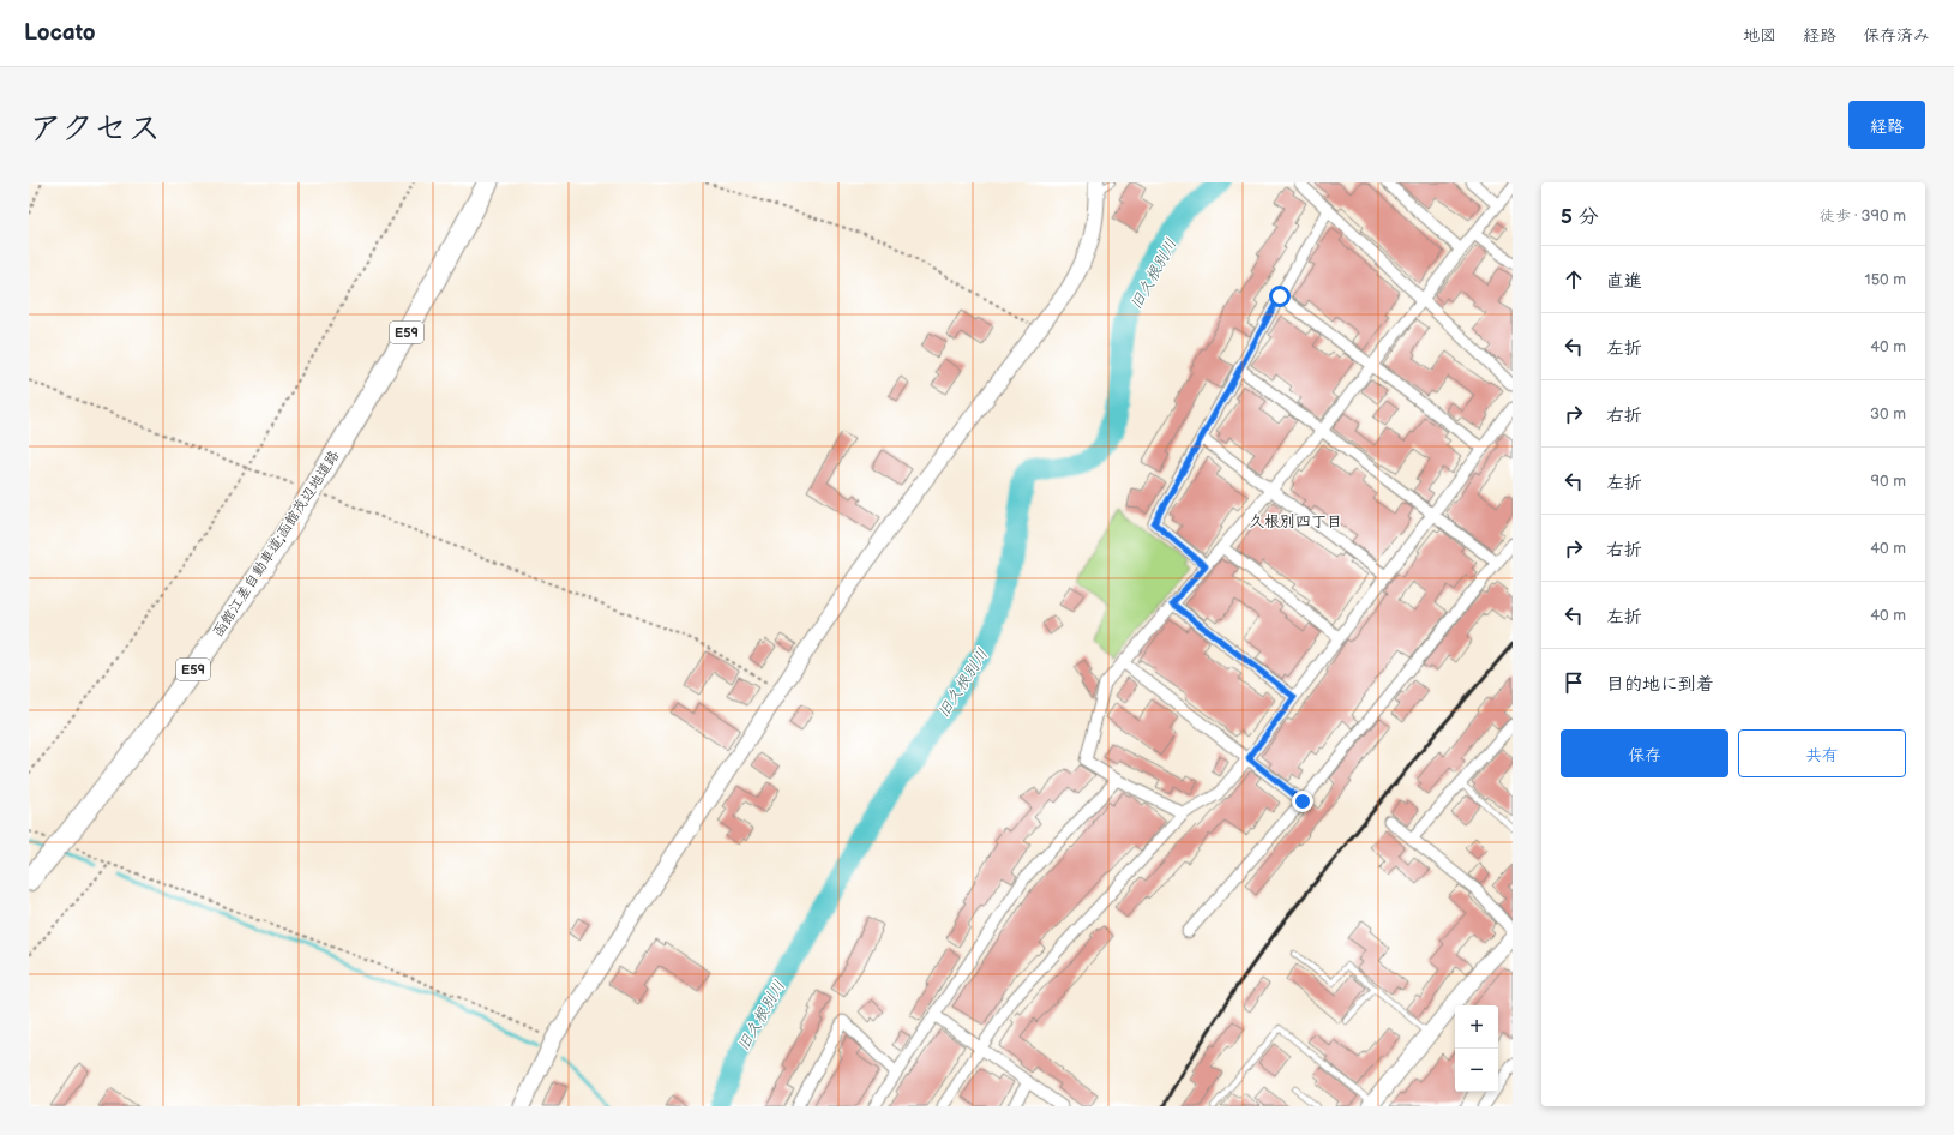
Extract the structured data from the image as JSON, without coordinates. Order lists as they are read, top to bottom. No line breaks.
{"streets":{"highway":["E59","函館江差自動車道;函館茂辺地道路"]},"districts":["久根別四丁目"],"water":["旧久根別川"],"page":{"header":"Locato","nav":["地図","経路","保存済み"],"title":"アクセス","buttons":["経路",["保存","共有"]],"heading":["5 分","徒歩 · 390 m"],"list":[["直進","150 m"],["左折","40 m"],["右折","30 m"],["左折","90 m"],["右折","40 m"],["左折","40 m"],"目的地に到着"],"map_buttons":["+","−"]}}
